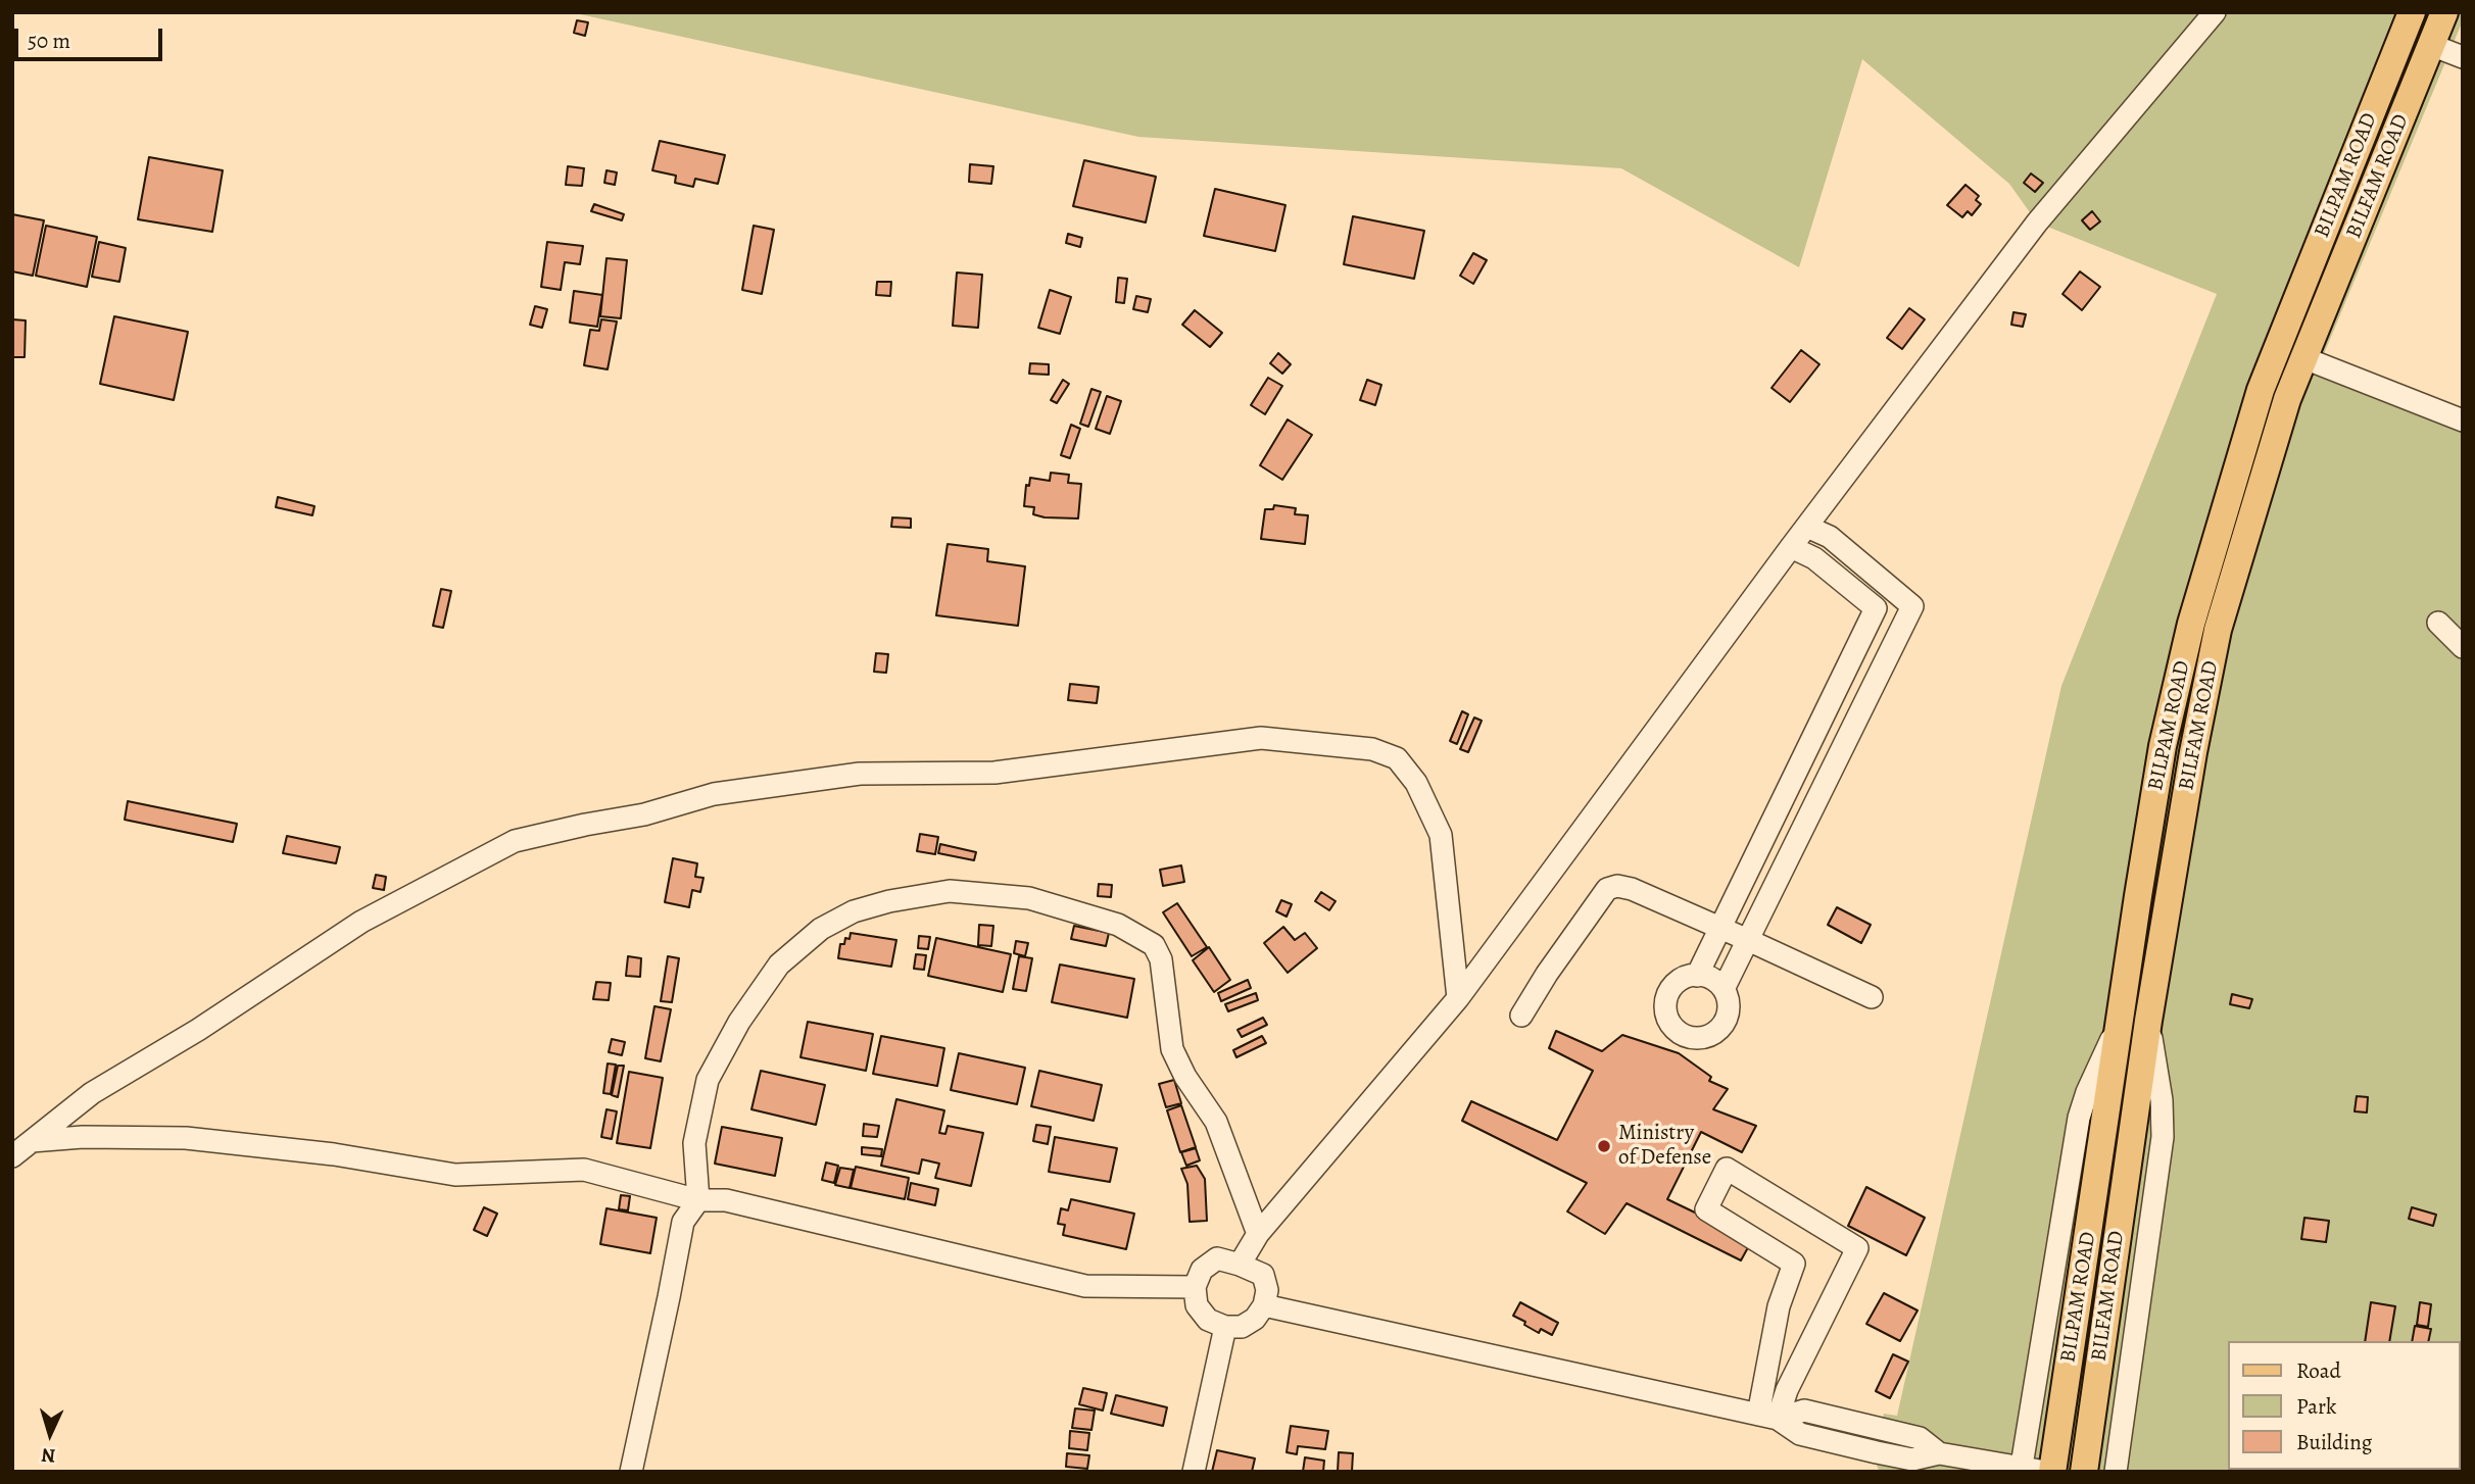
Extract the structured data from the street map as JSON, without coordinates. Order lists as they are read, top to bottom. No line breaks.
{"streets":{"main road":["BILPAM ROAD","BILFAM ROAD"]},"places":["Ministry of Defense"],"legend":["Road","Park","Building"],"scale_bar":"50 m","north":"bottom"}
